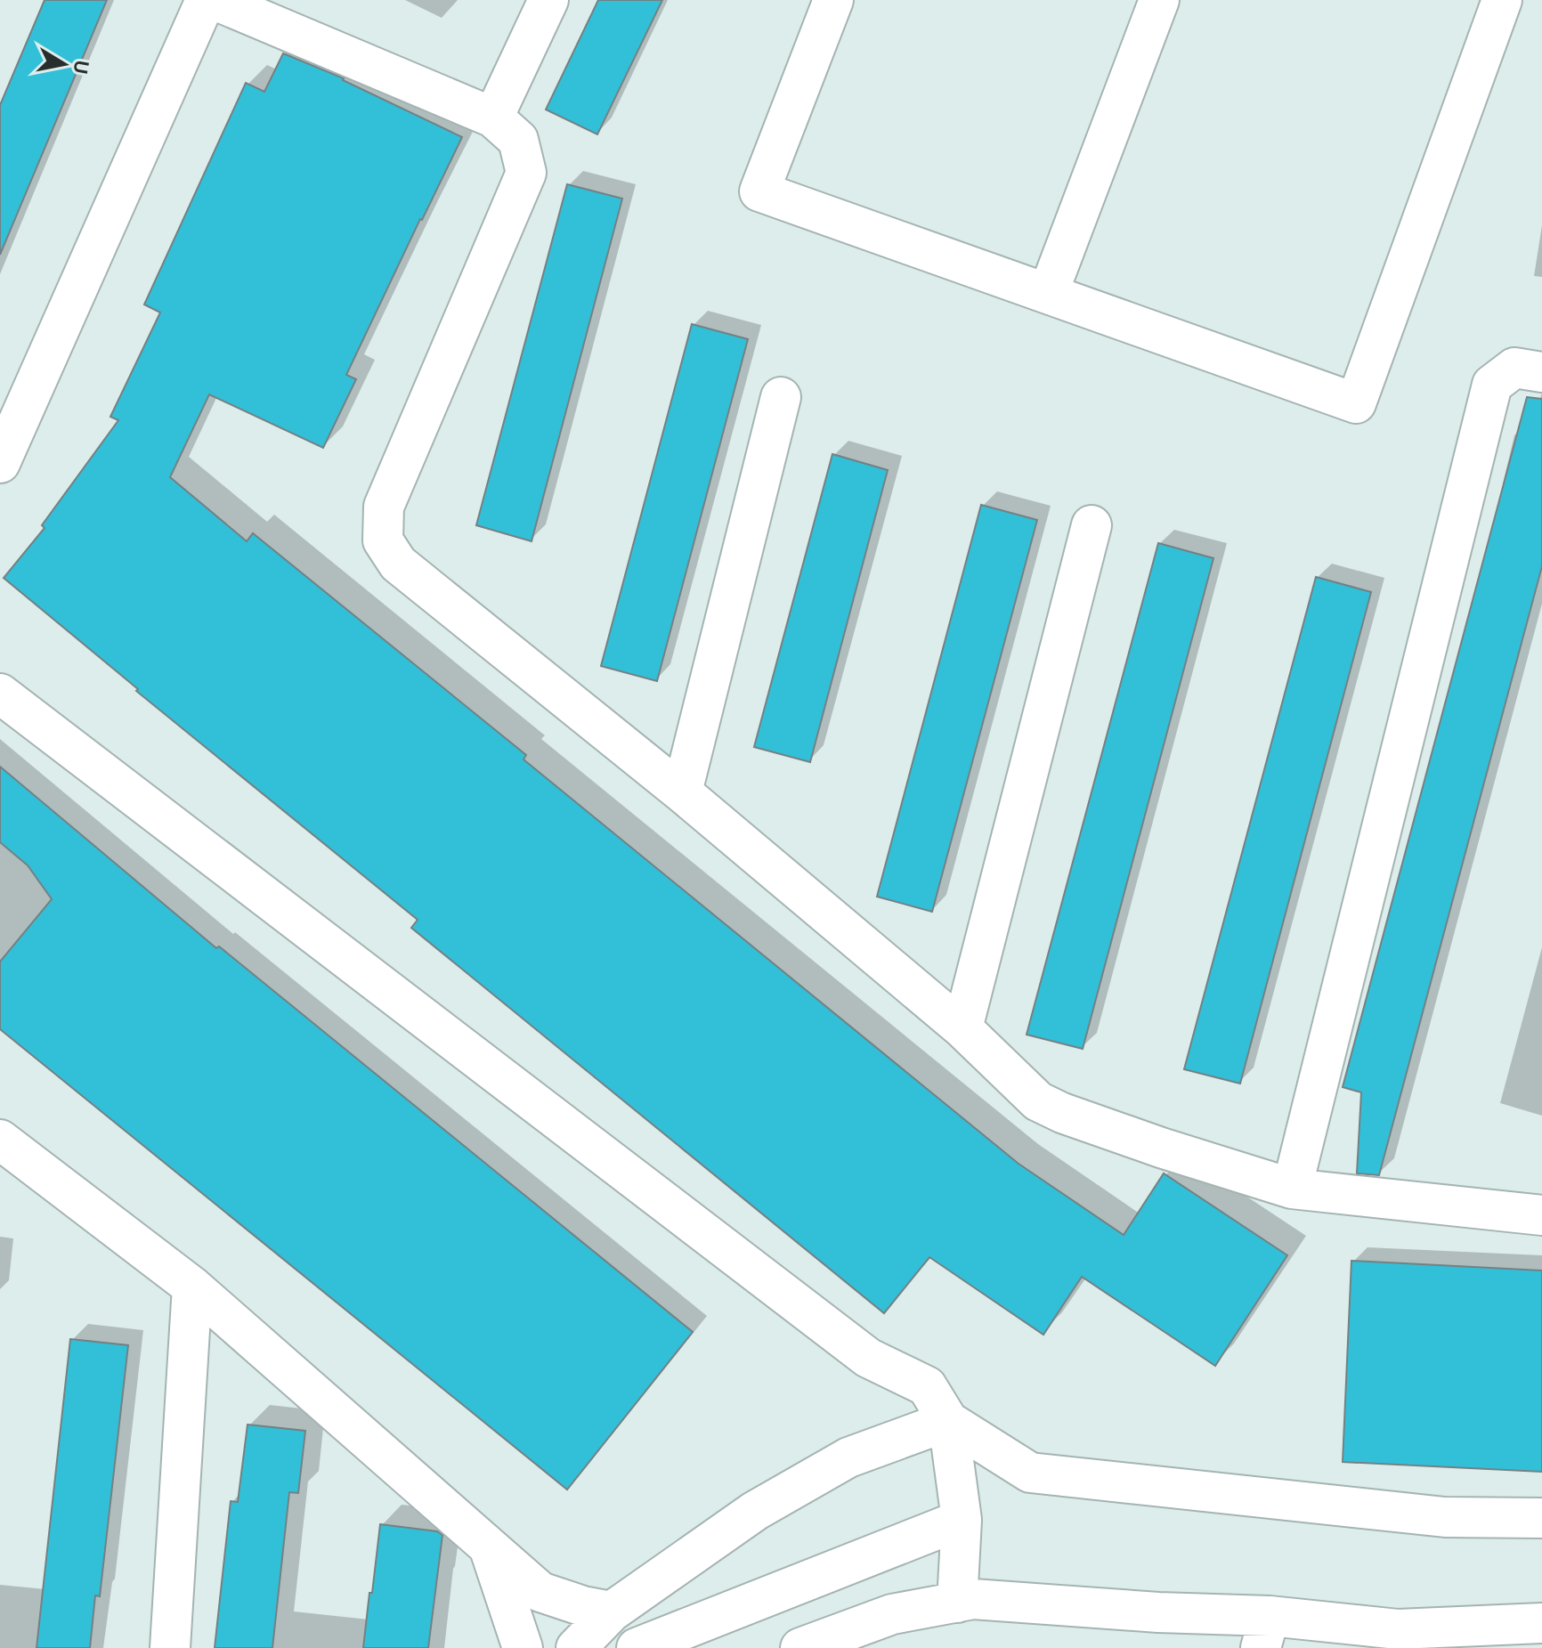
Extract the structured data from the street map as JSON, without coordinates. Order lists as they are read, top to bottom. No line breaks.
{"north":"right"}
